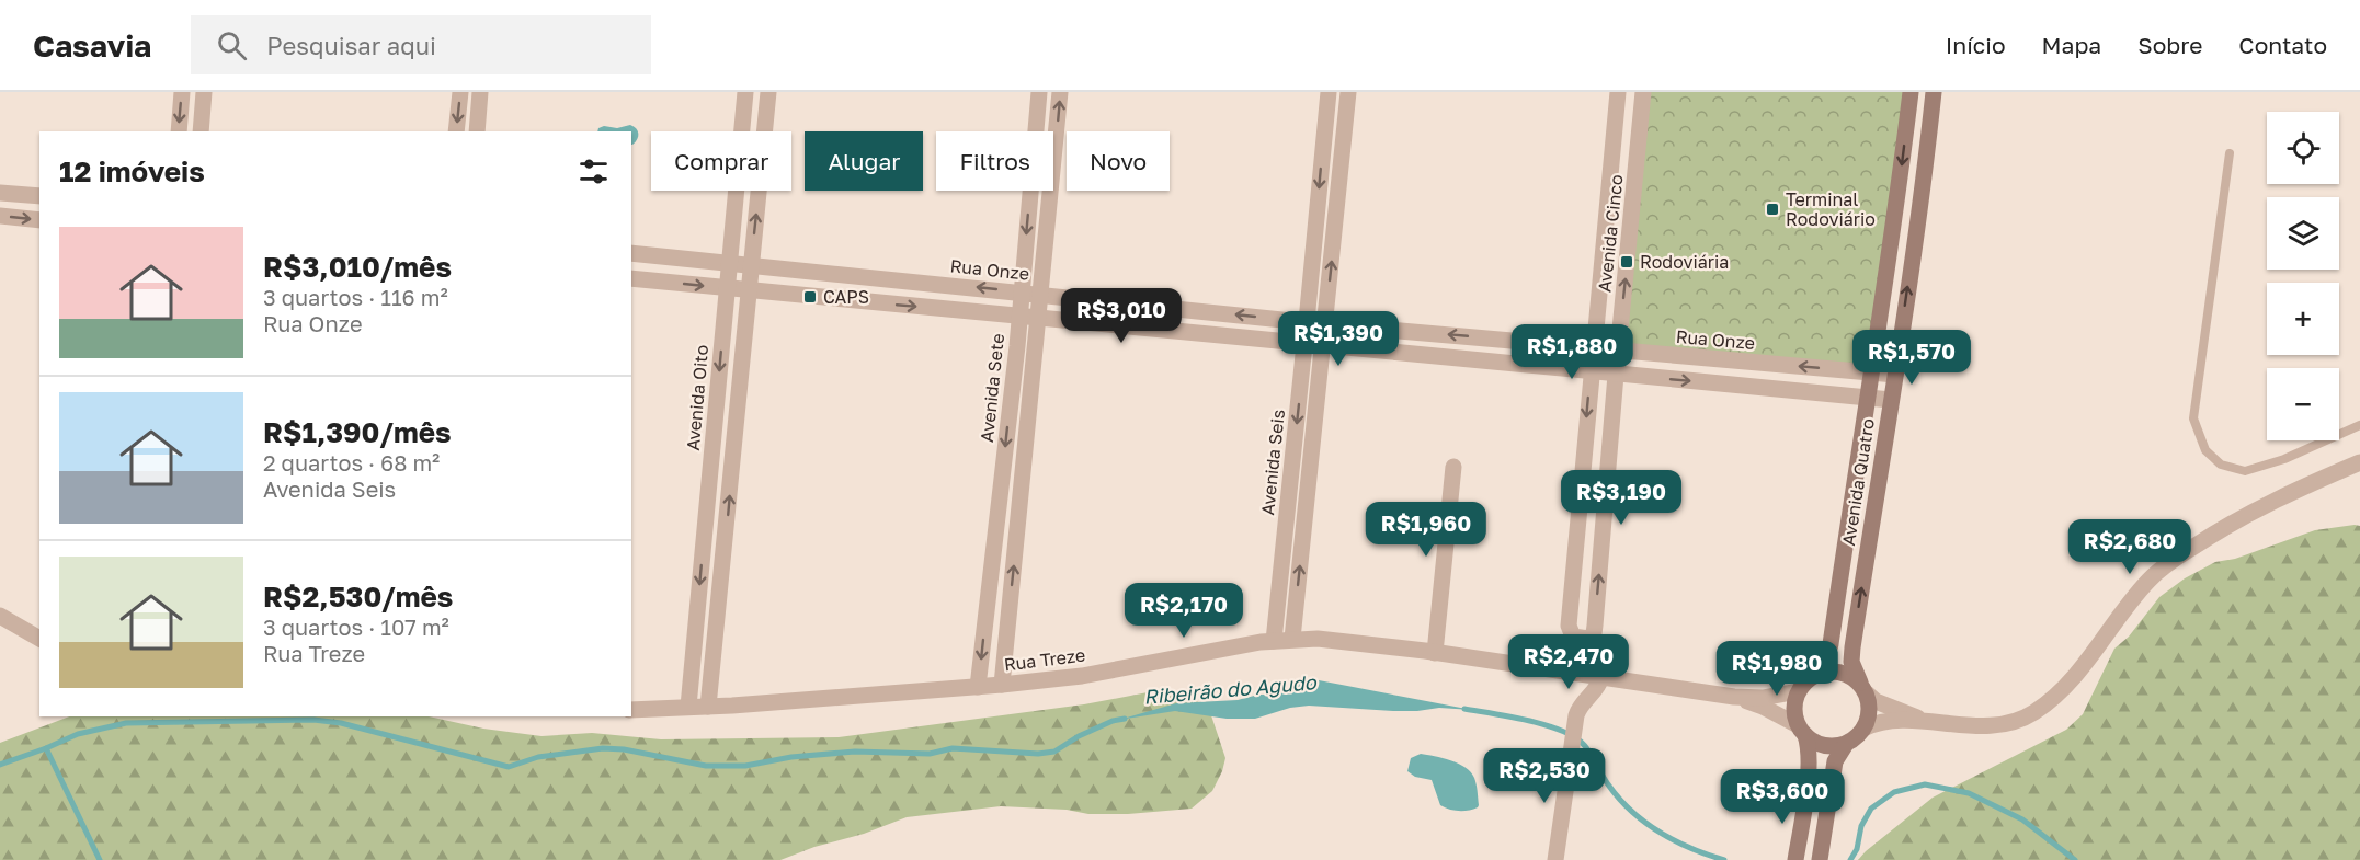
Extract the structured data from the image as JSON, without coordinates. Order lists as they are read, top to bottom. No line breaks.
{"streets":{"main road":["Avenida Quatro"],"street":["Avenida Cinco","Rua Onze","Avenida Sete","Avenida Oito","Avenida Seis","Rua Treze"]},"crossings":[["Avenida Cinco","Rua Onze"],["Rua Onze","Avenida Sete"],["Rua Onze","Avenida Oito"],["Rua Onze","Avenida Seis"],["Rua Onze","Avenida Quatro"],["Avenida Sete","Rua Treze"],["Avenida Oito","Rua Treze"],["Avenida Seis","Rua Treze"],["Avenida Quatro","Rua Treze"]],"water":["Ribeirão do Agudo"],"places":{"transit":["Terminal Rodoviário","Rodoviária","CAPS"]},"page":{"header":"Casavia","search":"Pesquisar aqui","nav":["Início","Mapa","Sobre","Contato"],"map_buttons":["+","−"],"chip":["Comprar","Alugar","Filtros","Novo"],"heading":"12 imóveis","list":[{"name":"R$3,010/mês","note":"3 quartos · 116 m² · Rua Onze"},{"name":"R$1,390/mês","note":"2 quartos · 68 m² · Avenida Seis"},{"name":"R$2,530/mês","note":"3 quartos · 107 m² · Rua Treze"}],"price":["R$3,010","R$1,390","R$1,880","R$1,570","R$3,190","R$1,960","R$2,680","R$2,170","R$2,470","R$1,980","R$2,530","R$3,600"]}}
